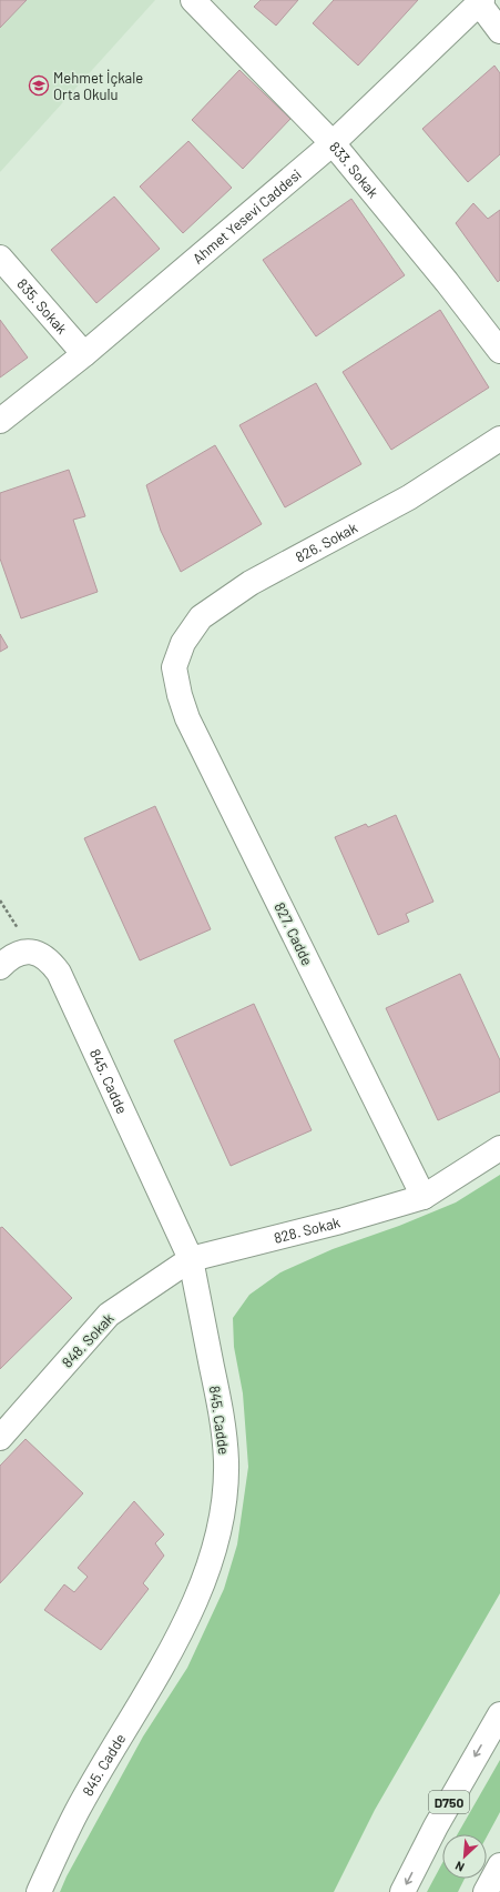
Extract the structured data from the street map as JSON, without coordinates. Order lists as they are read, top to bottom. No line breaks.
{"streets":{"main road":["833. Sokak","Ahmet Yesevi Caddesi","835. Sokak","826. Sokak","827. Cadde","845. Cadde","828. Sokak","848. Sokak","D750"]},"crossings":[["833. Sokak","Ahmet Yesevi Caddesi"],["Ahmet Yesevi Caddesi","835. Sokak"],["826. Sokak","827. Cadde"],["827. Cadde","828. Sokak"],["845. Cadde","828. Sokak"],["845. Cadde","848. Sokak"],["828. Sokak","848. Sokak"]],"places":{"school or university":["Mehmet İçkale Orta Okulu"]},"north":"bottom left"}
